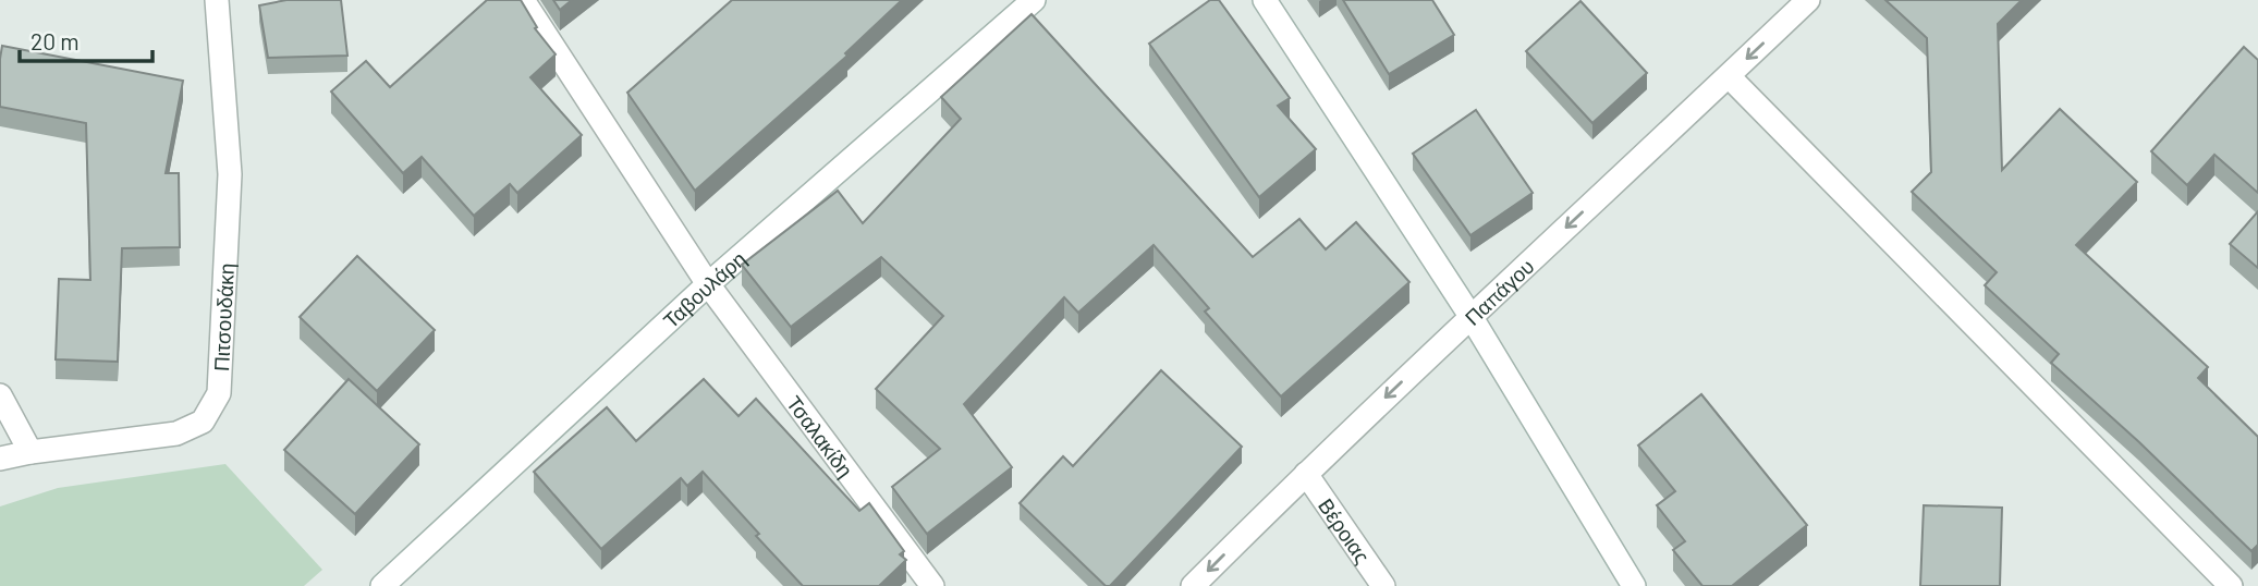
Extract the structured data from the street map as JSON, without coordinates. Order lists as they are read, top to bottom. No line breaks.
{"streets":{"street":["Ταβουλάρη","Παπάγου","Πιτσουδάκη","Τσαλακίδη","Βέροιας"]},"crossings":[["Ταβουλάρη","Τσαλακίδη"],["Παπάγου","Βέροιας"]],"one_way":["Παπάγου"],"scale_bar":"20 m"}
